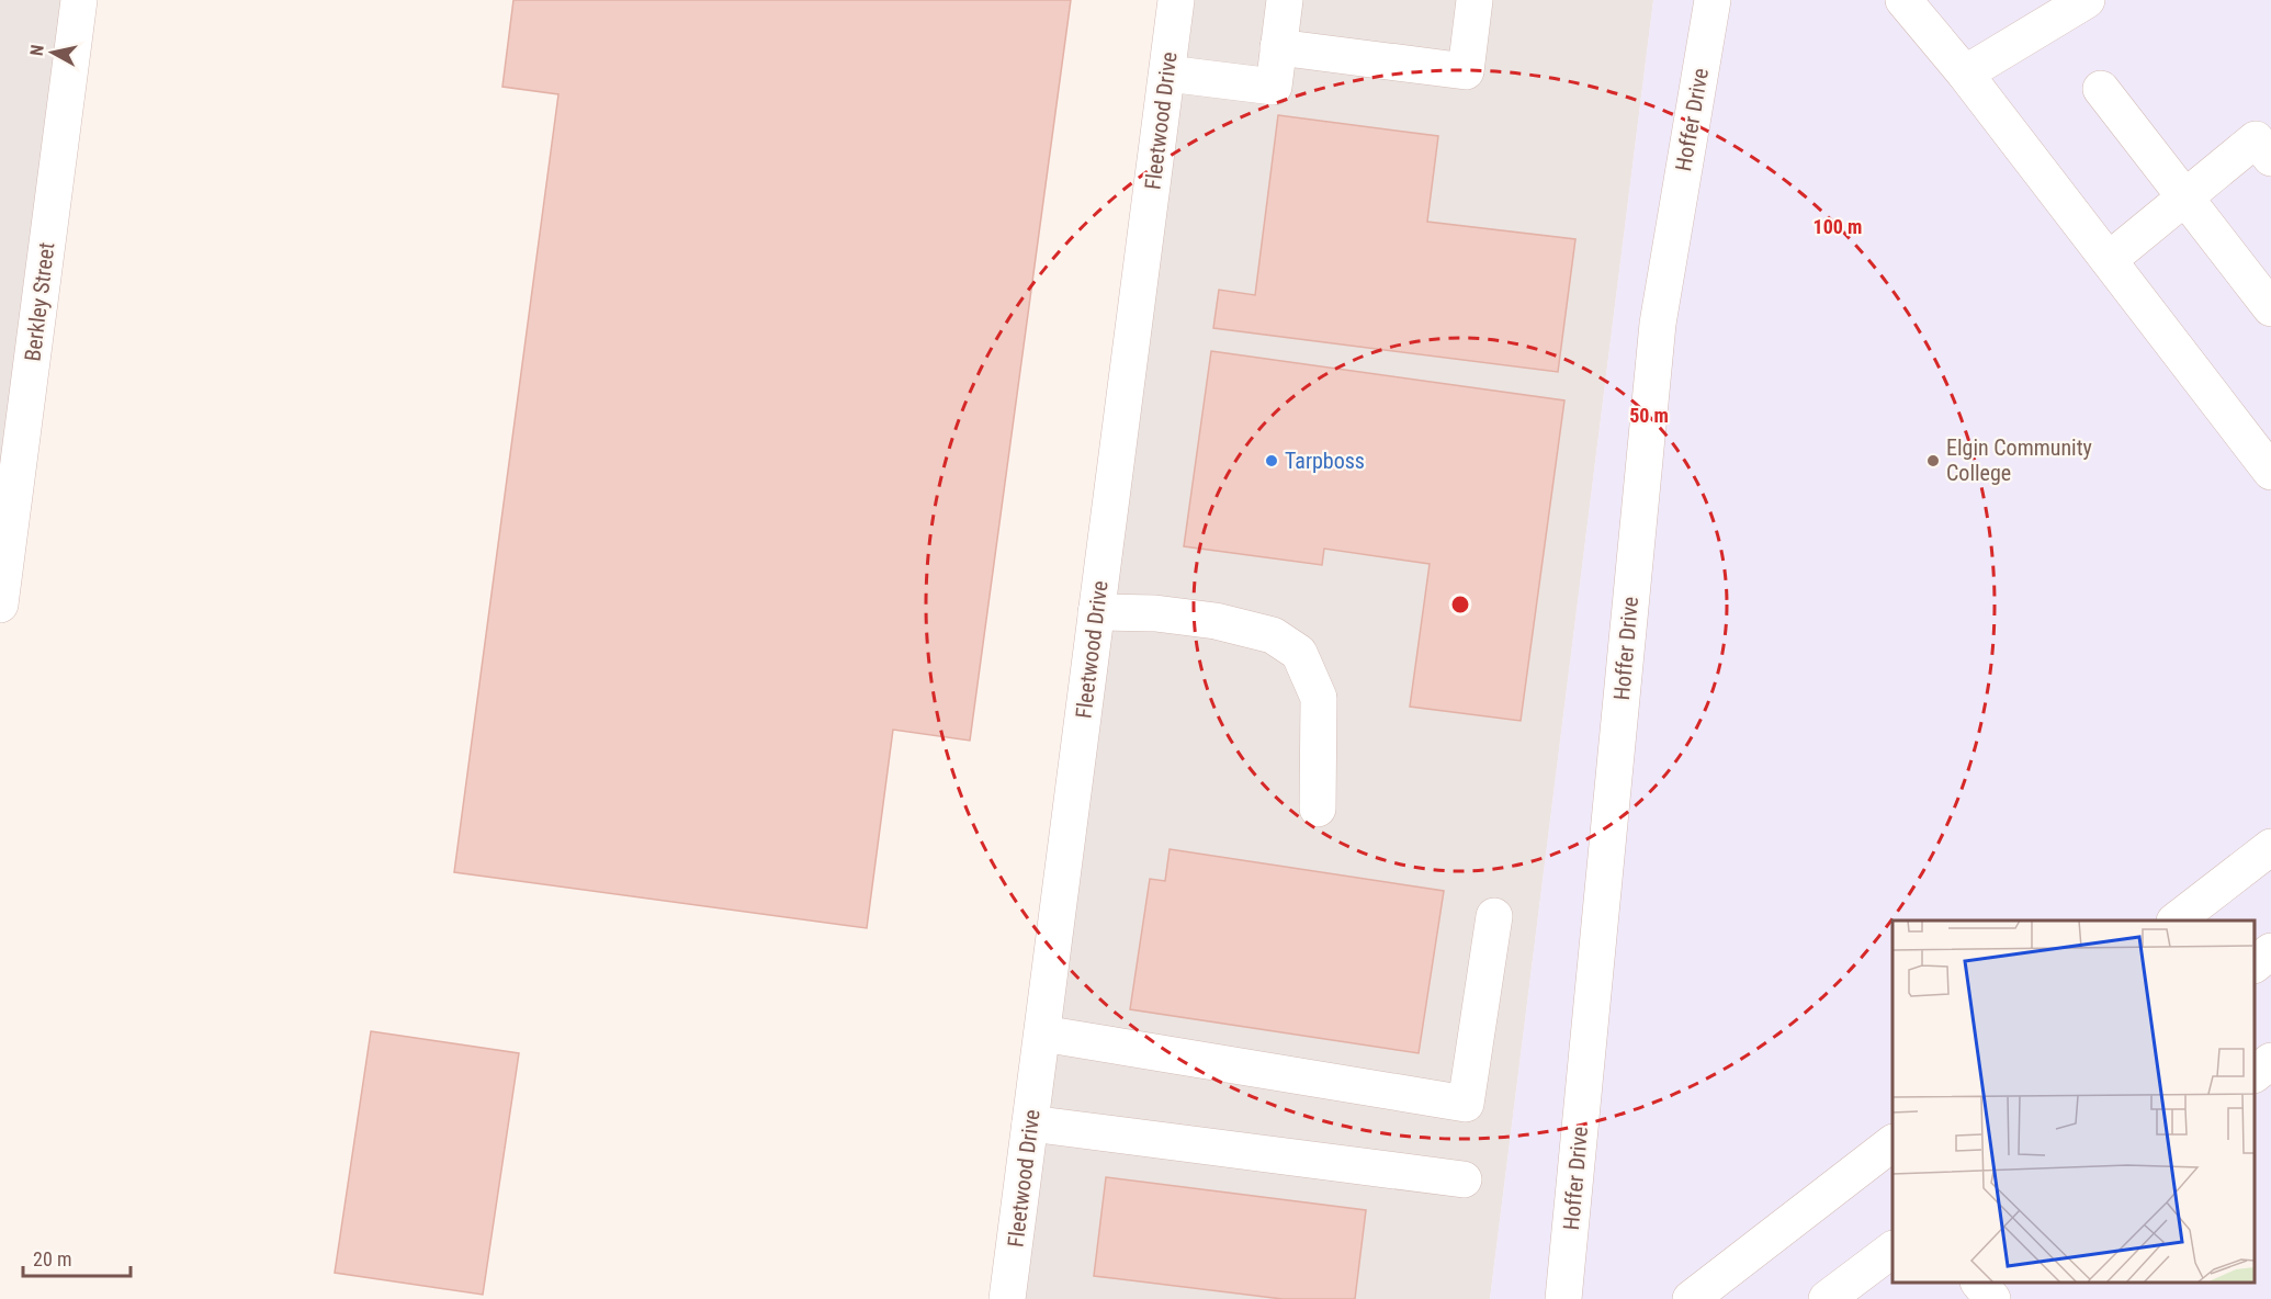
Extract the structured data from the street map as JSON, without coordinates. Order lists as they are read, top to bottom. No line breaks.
{"streets":{"street":["Hoffer Drive","Fleetwood Drive","Berkley Street"]},"places":["Tarpboss","Elgin Community College"],"scale_bar":"20 m","north":"left","rings":["100 m","50 m"]}
